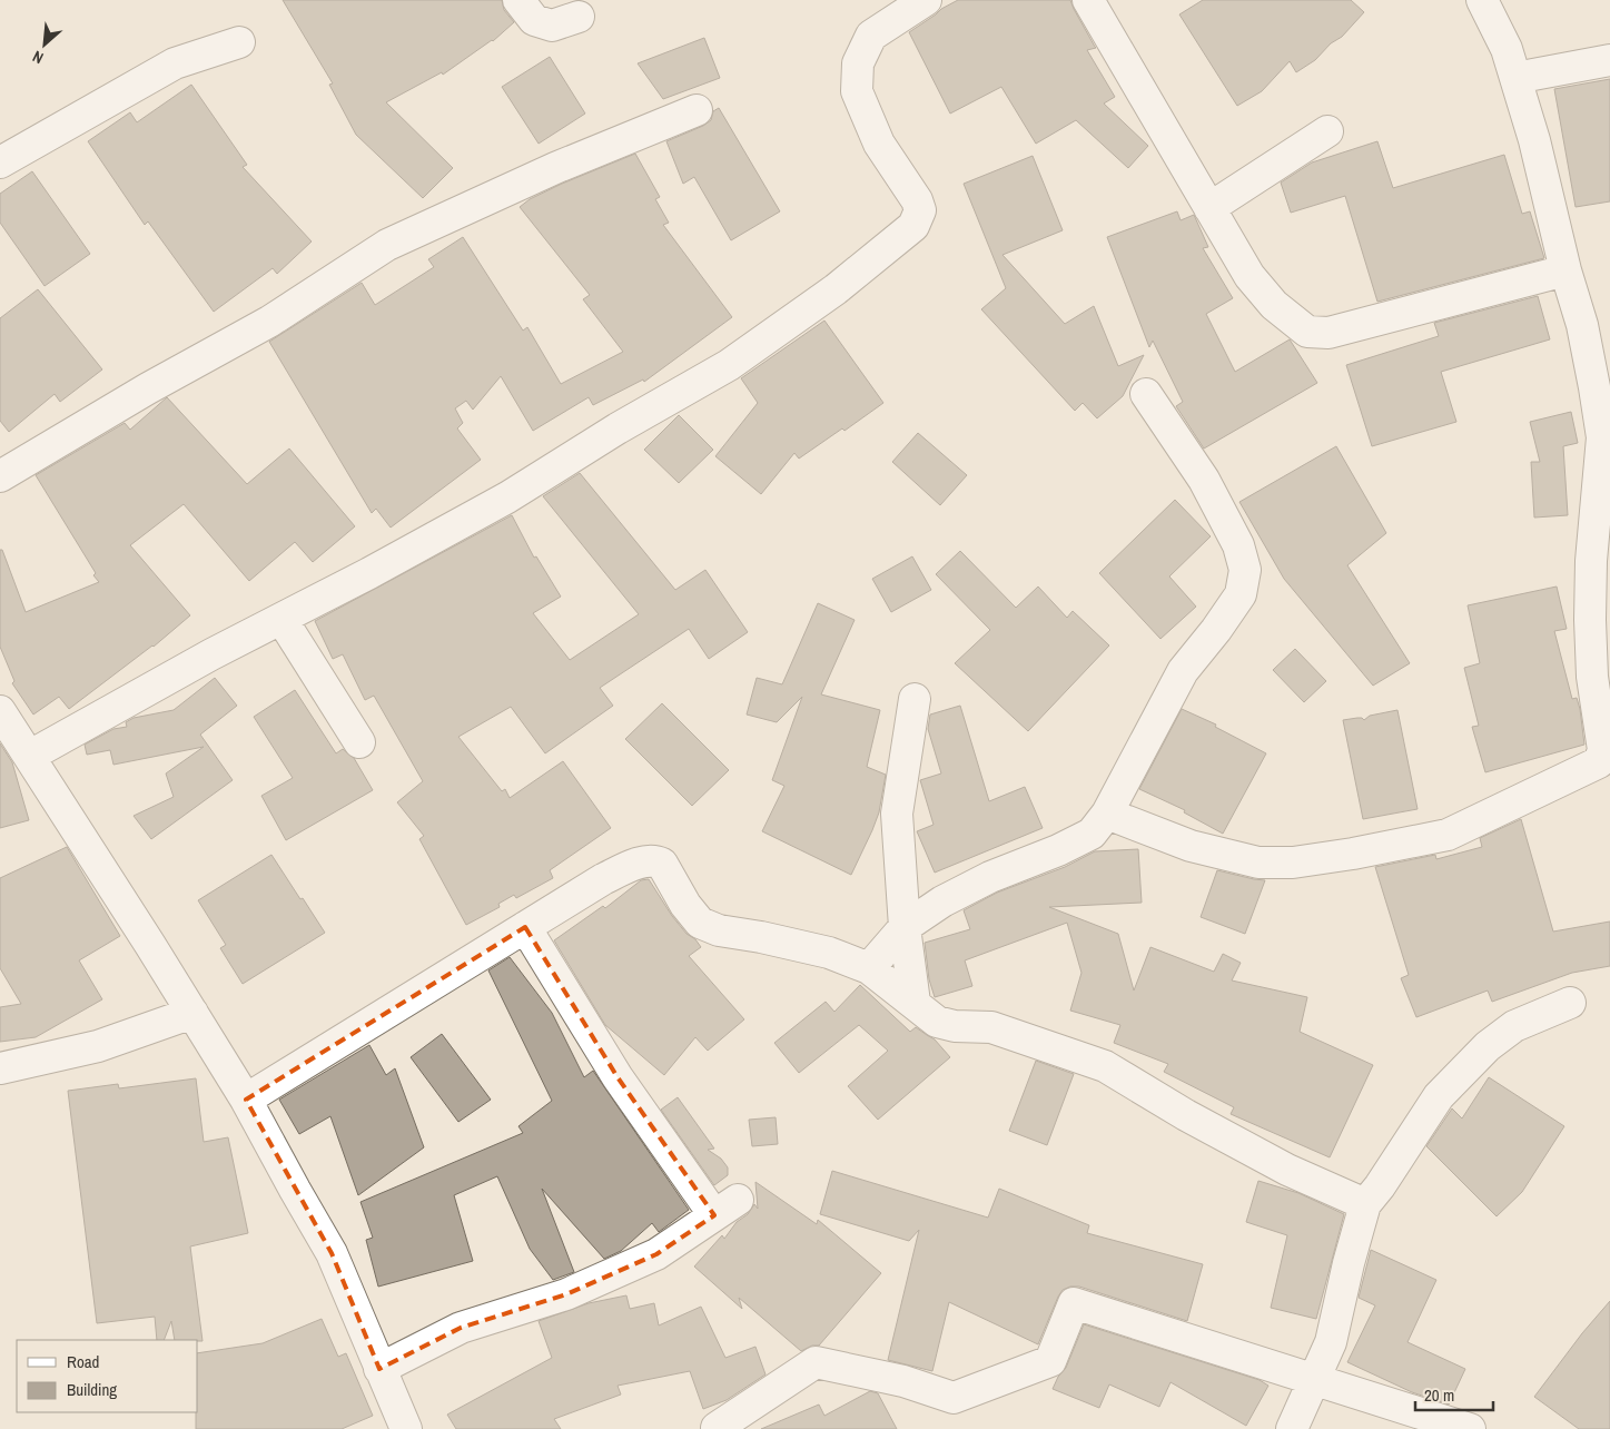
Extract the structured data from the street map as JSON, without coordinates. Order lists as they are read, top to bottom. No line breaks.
{"legend":["Road","Building"],"scale_bar":"20 m","north":"bottom left"}
